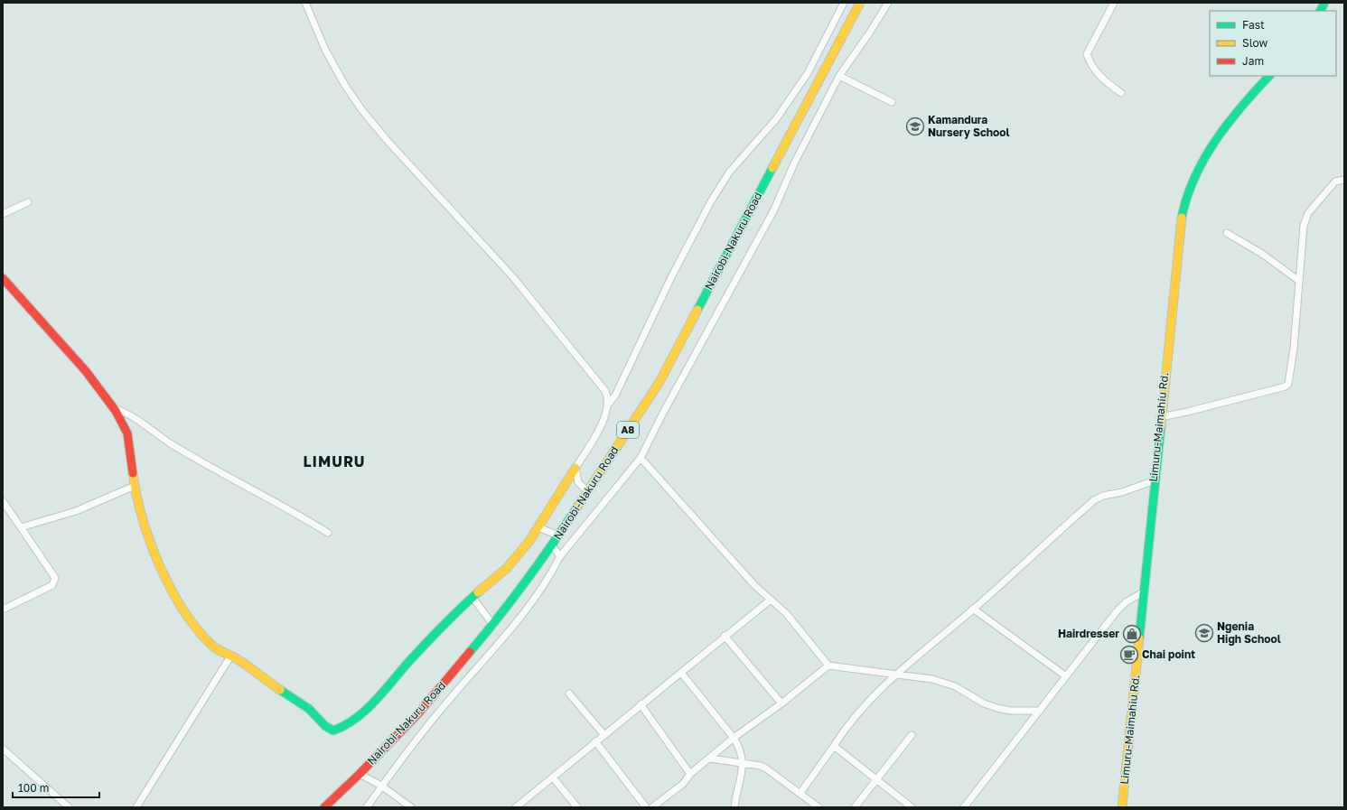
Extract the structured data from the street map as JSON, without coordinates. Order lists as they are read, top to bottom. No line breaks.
{"streets":{"main road":["Nairobi-Nakuru Road","Limuru-Maimahiu Rd.","A8"]},"districts":["LIMURU"],"places":{"school or university":["Kamandura Nursery School","Ngenia High School"],"shop":["Hairdresser"],"cafe":["Chai point"]},"legend":["Fast","Slow","Jam"],"scale_bar":"100 m"}
